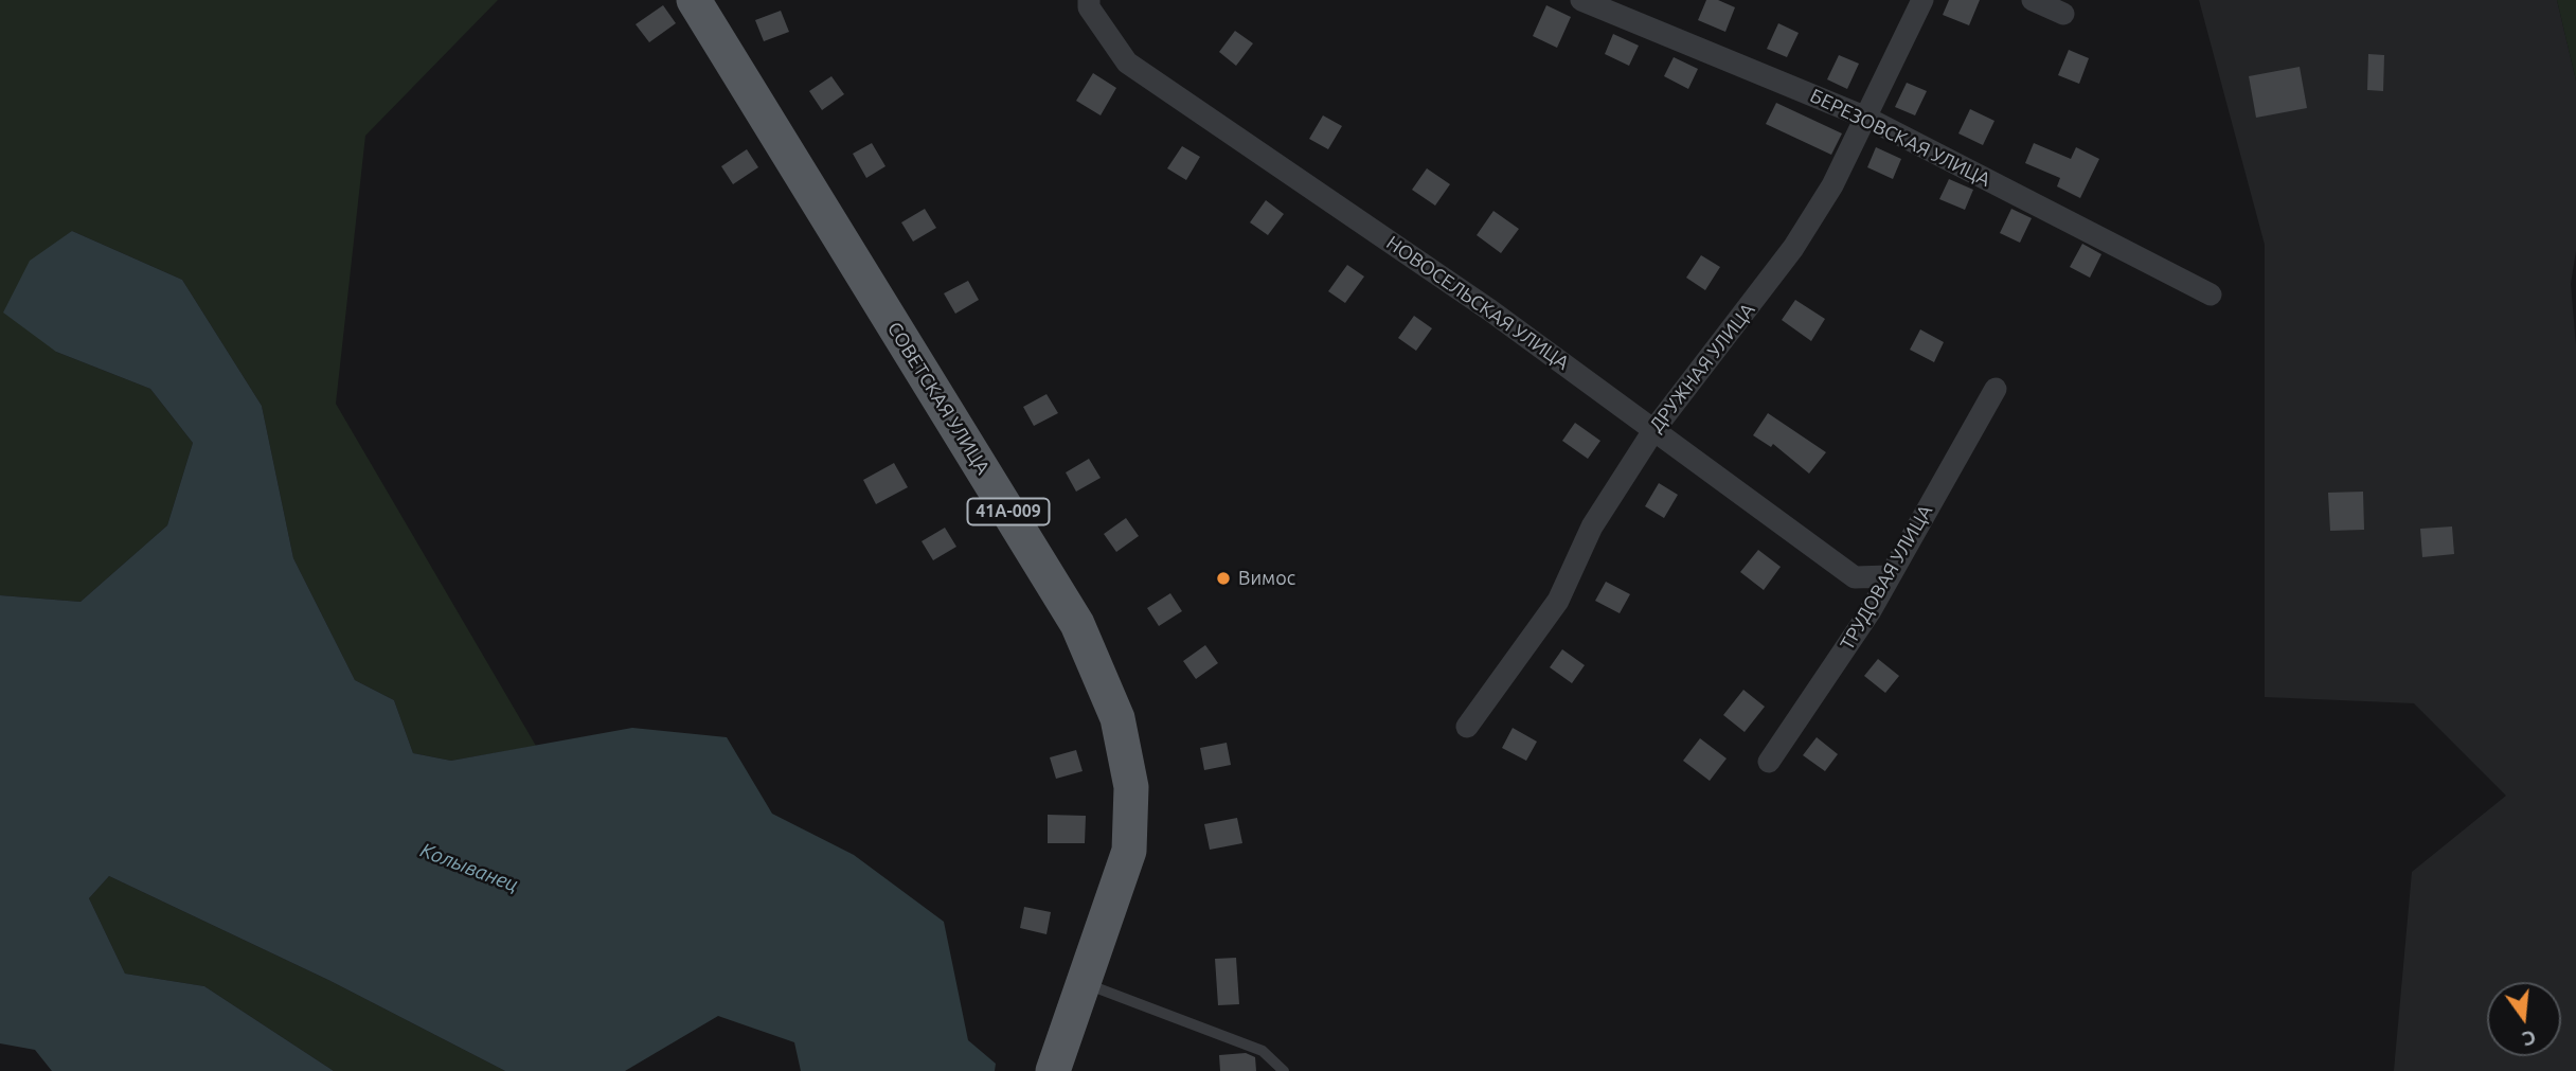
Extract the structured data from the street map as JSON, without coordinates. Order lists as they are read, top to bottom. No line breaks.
{"streets":{"main road":["СОВЕТСКАЯ УЛИЦА","41А-009"],"street":["БЕРЕЗОВСКАЯ УЛИЦА","НОВОСЕЛЬСКАЯ УЛИЦА","ДРУЖНАЯ УЛИЦА","ТРУДОВАЯ УЛИЦА"]},"crossings":[["БЕРЕЗОВСКАЯ УЛИЦА","ДРУЖНАЯ УЛИЦА"],["НОВОСЕЛЬСКАЯ УЛИЦА","ДРУЖНАЯ УЛИЦА"],["НОВОСЕЛЬСКАЯ УЛИЦА","ТРУДОВАЯ УЛИЦА"]],"water":["Колыванец"],"places":["Вимос"],"north":"bottom"}
